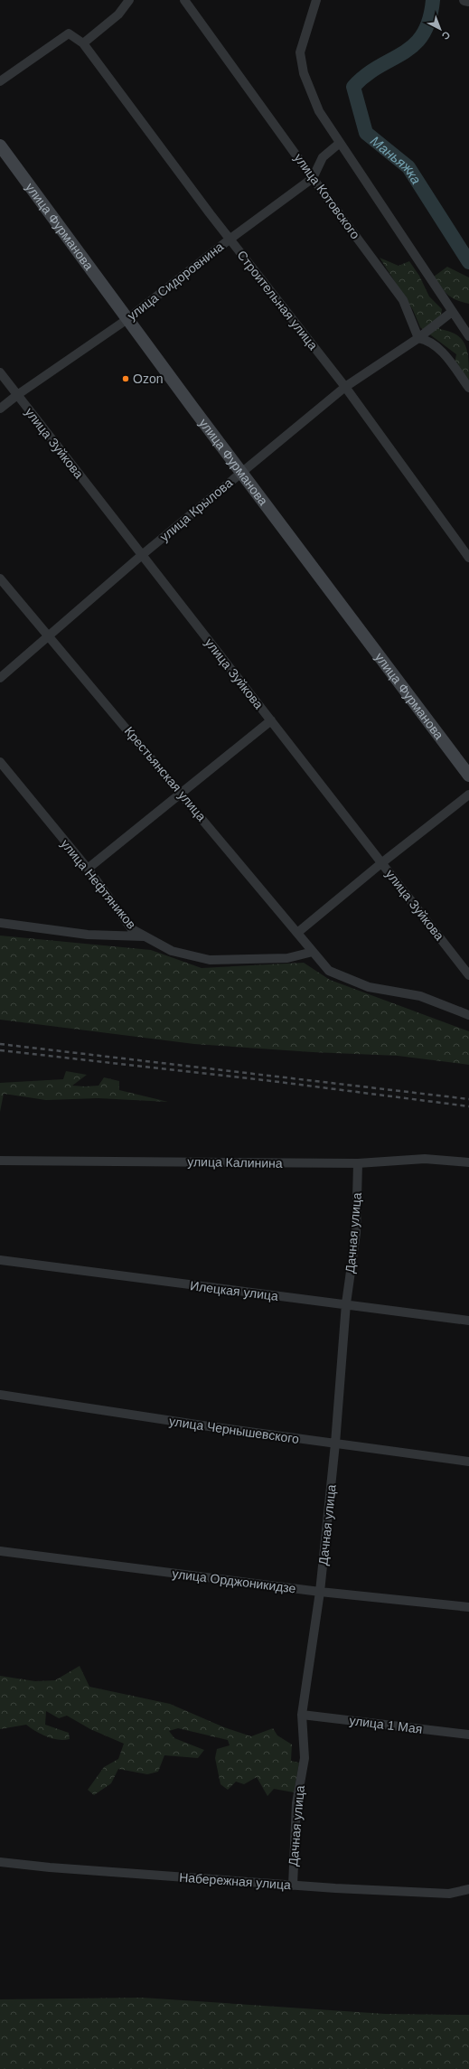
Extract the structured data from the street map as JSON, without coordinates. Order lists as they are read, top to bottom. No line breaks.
{"streets":{"main road":["улица Фурманова"],"street":["улица Котовского","улица Сидоровнина","Строительная улица","улица Зуйкова","улица Крылова","Крестьянская улица","улица Нефтяников","улица Калинина","Дачная улица","Илецкая улица","улица Чернышевского","улица Орджоникидзе","улица 1 Мая","Набережная улица"]},"crossings":[["улица Котовского","улица Сидоровнина"],["улица Котовского","улица Крылова"],["улица Фурманова","улица Сидоровнина"],["улица Фурманова","улица Крылова"],["улица Сидоровнина","Строительная улица"],["улица Сидоровнина","улица Зуйкова"],["Строительная улица","улица Крылова"],["улица Зуйкова","улица Крылова"],["улица Крылова","Крестьянская улица"],["Крестьянская улица","улица Нефтяников"],["улица Калинина","Дачная улица"],["Дачная улица","Илецкая улица"],["Дачная улица","улица Чернышевского"],["Дачная улица","улица Орджоникидзе"],["Дачная улица","улица 1 Мая"],["Дачная улица","Набережная улица"]],"water":["Маньяжка"],"places":["Ozon"],"north":"bottom right"}
